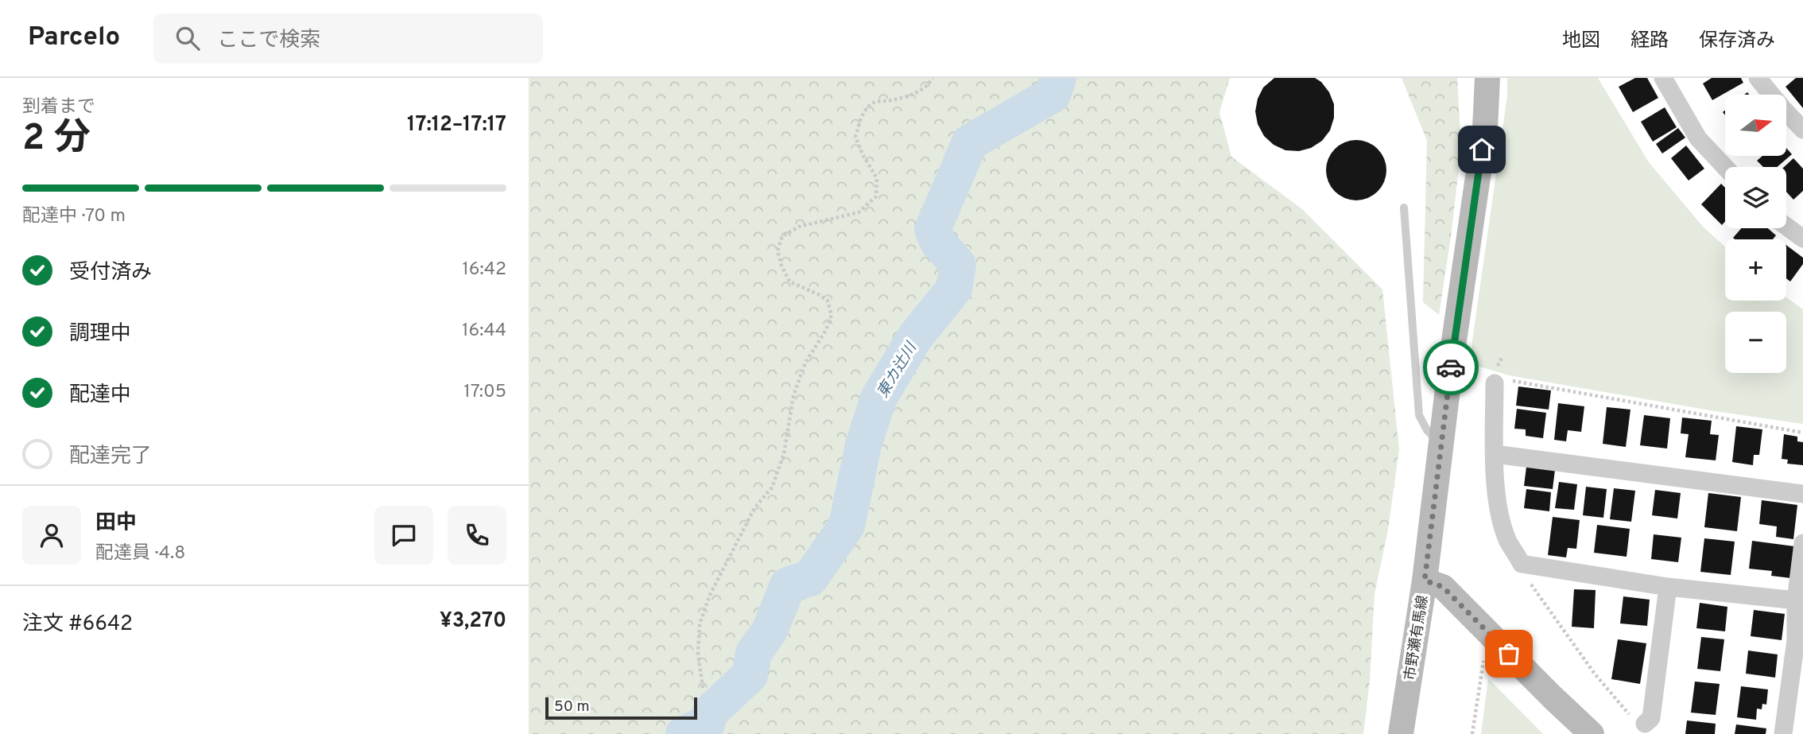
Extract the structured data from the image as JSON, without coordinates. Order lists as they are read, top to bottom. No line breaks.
{"streets":{"main road":["市野瀬有馬線"]},"water":["東カ辻川"],"scale_bar":"50 m","north":"right","page":{"header":"Parcelo","search":"ここで検索","nav":["地図","経路","保存済み"],"heading":["2 分","到着まで","17:12–17:17"],"panel":["田中","配達員 · 4.8","注文 #6642","¥3,270"],"map_buttons":["+","−"],"bar":"配達中 · 70 m","list":[["受付済み","16:42"],["調理中","16:44"],["配達中","17:05"],"配達完了"],"scale":"50 m"}}
